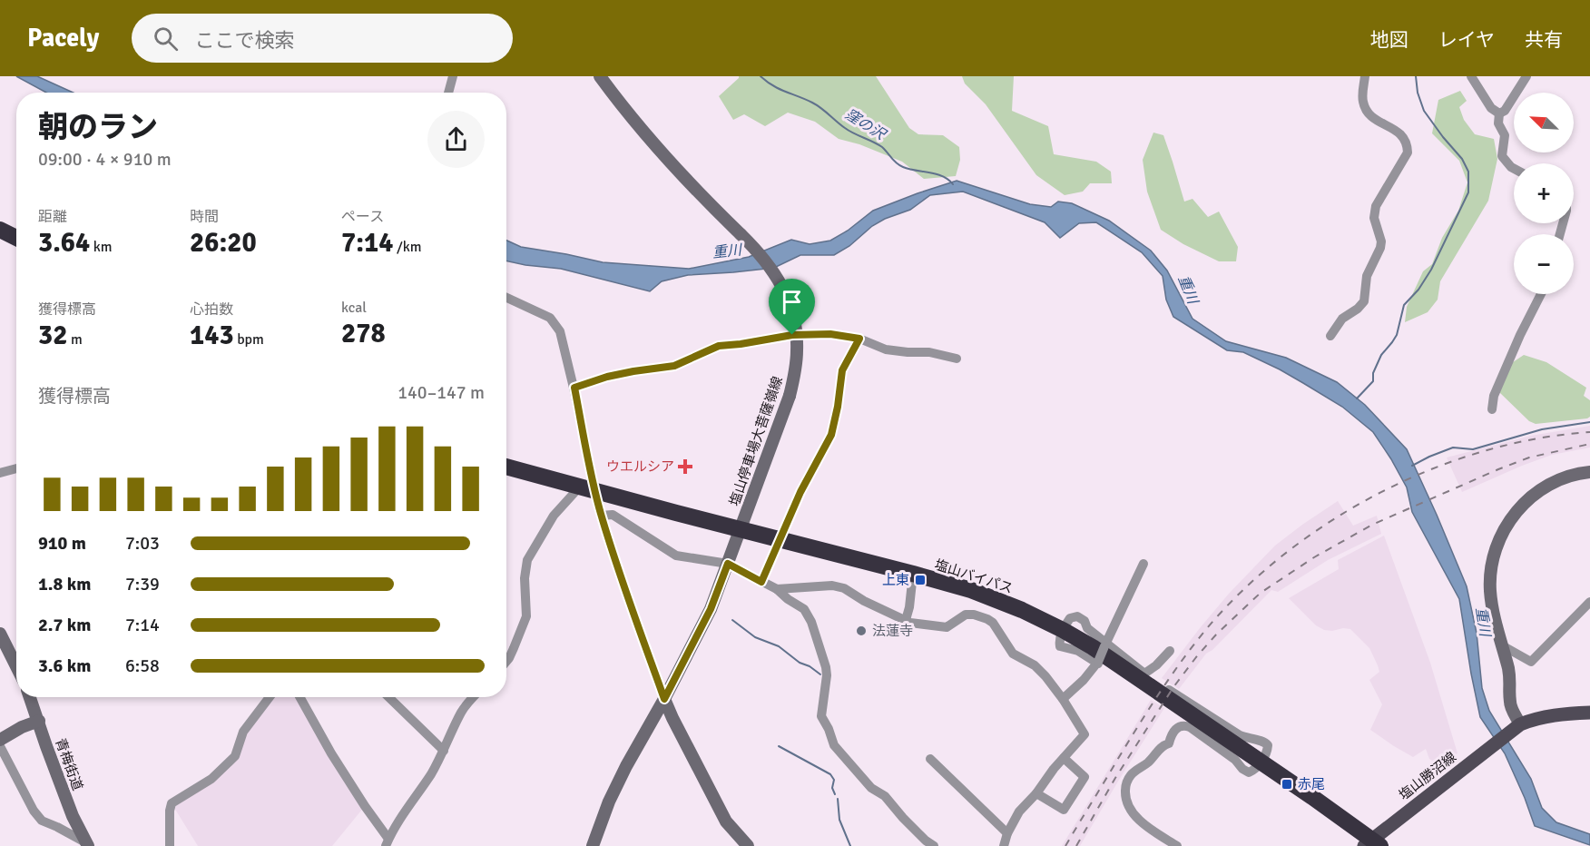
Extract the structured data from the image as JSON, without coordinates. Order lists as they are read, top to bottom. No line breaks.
{"streets":{"highway":["塩山バイパス"],"main road":["塩山停車場大菩薩嶺線","青梅街道","塩山勝沼線"]},"crossings":[["塩山停車場大菩薩嶺線","塩山バイパス"],["塩山バイパス","塩山勝沼線"]],"water":["窪の沢","重川"],"places":{"health":["ウエルシア"],"transit":["上東","赤尾"],"other":["法蓮寺"]},"north":"top left","page":{"header":"Pacely","search":"ここで検索","nav":["地図","レイヤ","共有"],"map_buttons":["+","−"],"heading":["朝のラン","09:00 · 4 × 910 m"],"stats":[["距離","3.64 km"],["時間","26:20"],["ペース","7:14 /km"],["獲得標高","32 m"],["心拍数","143 bpm"],["kcal","278"]],"chart":["獲得標高","140–147 m"],"list":[{"name":"910 m","note":"7:03"},{"name":"1.8 km","note":"7:39"},{"name":"2.7 km","note":"7:14"},{"name":"3.6 km","note":"6:58"}]}}
